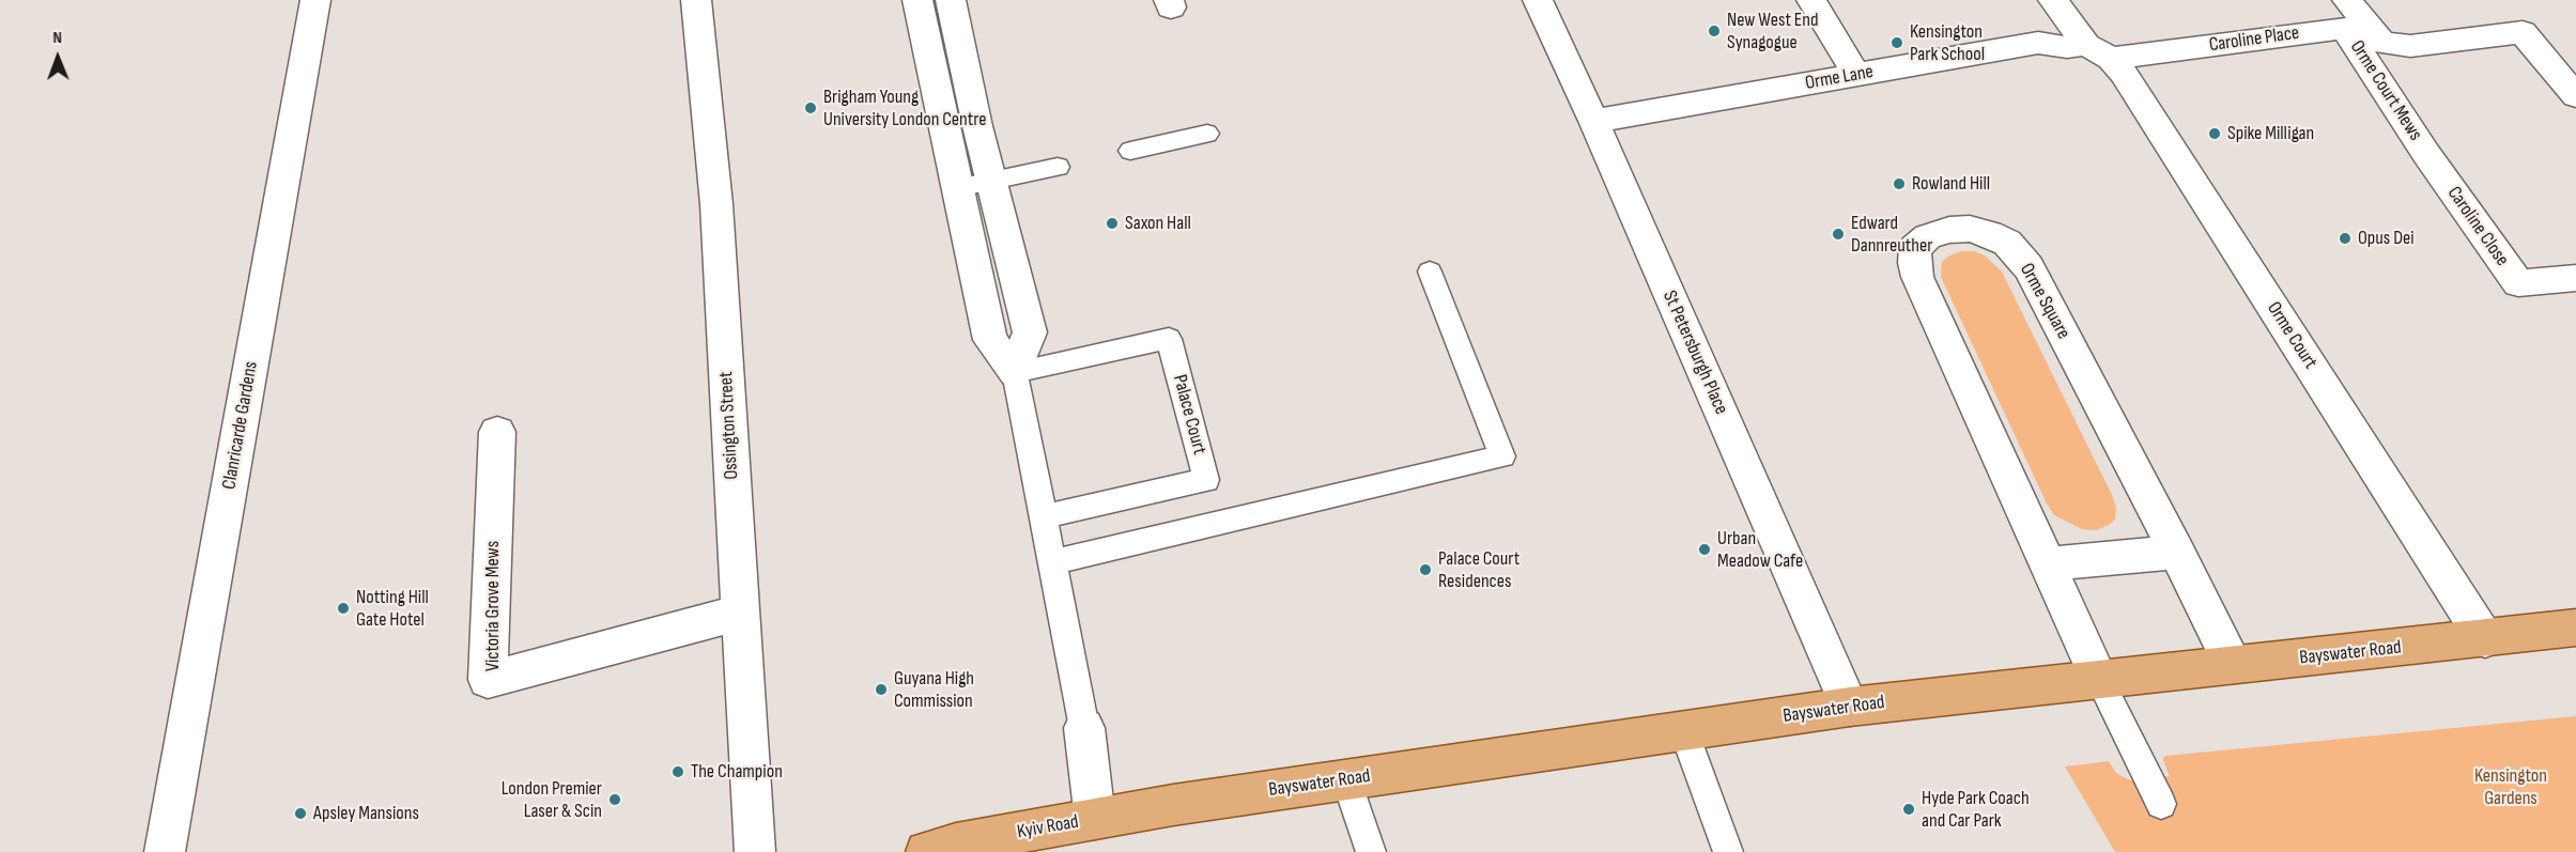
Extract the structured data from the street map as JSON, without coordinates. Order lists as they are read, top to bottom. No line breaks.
{"streets":{"main road":["Bayswater Road","Kyiv Road"],"street":["Caroline Place","Orme Lane","Orme Court Mews","Caroline Close","Orme Square","Orme Court","St Petersburgh Place","Clanricarde Gardens","Ossington Street","Victoria Grove Mews"],"lane":["Palace Court"]},"crossings":[["Caroline Place","Orme Lane"],["Caroline Place","Orme Court Mews"],["Caroline Place","Orme Court"],["Orme Lane","Orme Court"],["Orme Lane","St Petersburgh Place"],["Orme Court Mews","Caroline Close"],["Orme Square","Bayswater Road"],["Orme Court","Bayswater Road"],["St Petersburgh Place","Bayswater Road"],["Ossington Street","Victoria Grove Mews"],["Bayswater Road","Kyiv Road"]],"parks":["Kensington Gardens"],"places":["New West End Synagogue","Kensington Park School","Brigham Young University London Centre","Spike Milligan","Rowland Hill","Saxon Hall","Edward Dannreuther","Opus Dei","Urban Meadow Cafe","Palace Court Residences","Notting Hill Gate Hotel","Guyana High Commission","The Champion","London Premier Laser & Scin","Hyde Park Coach and Car Park","Apsley Mansions"],"north":"top"}
